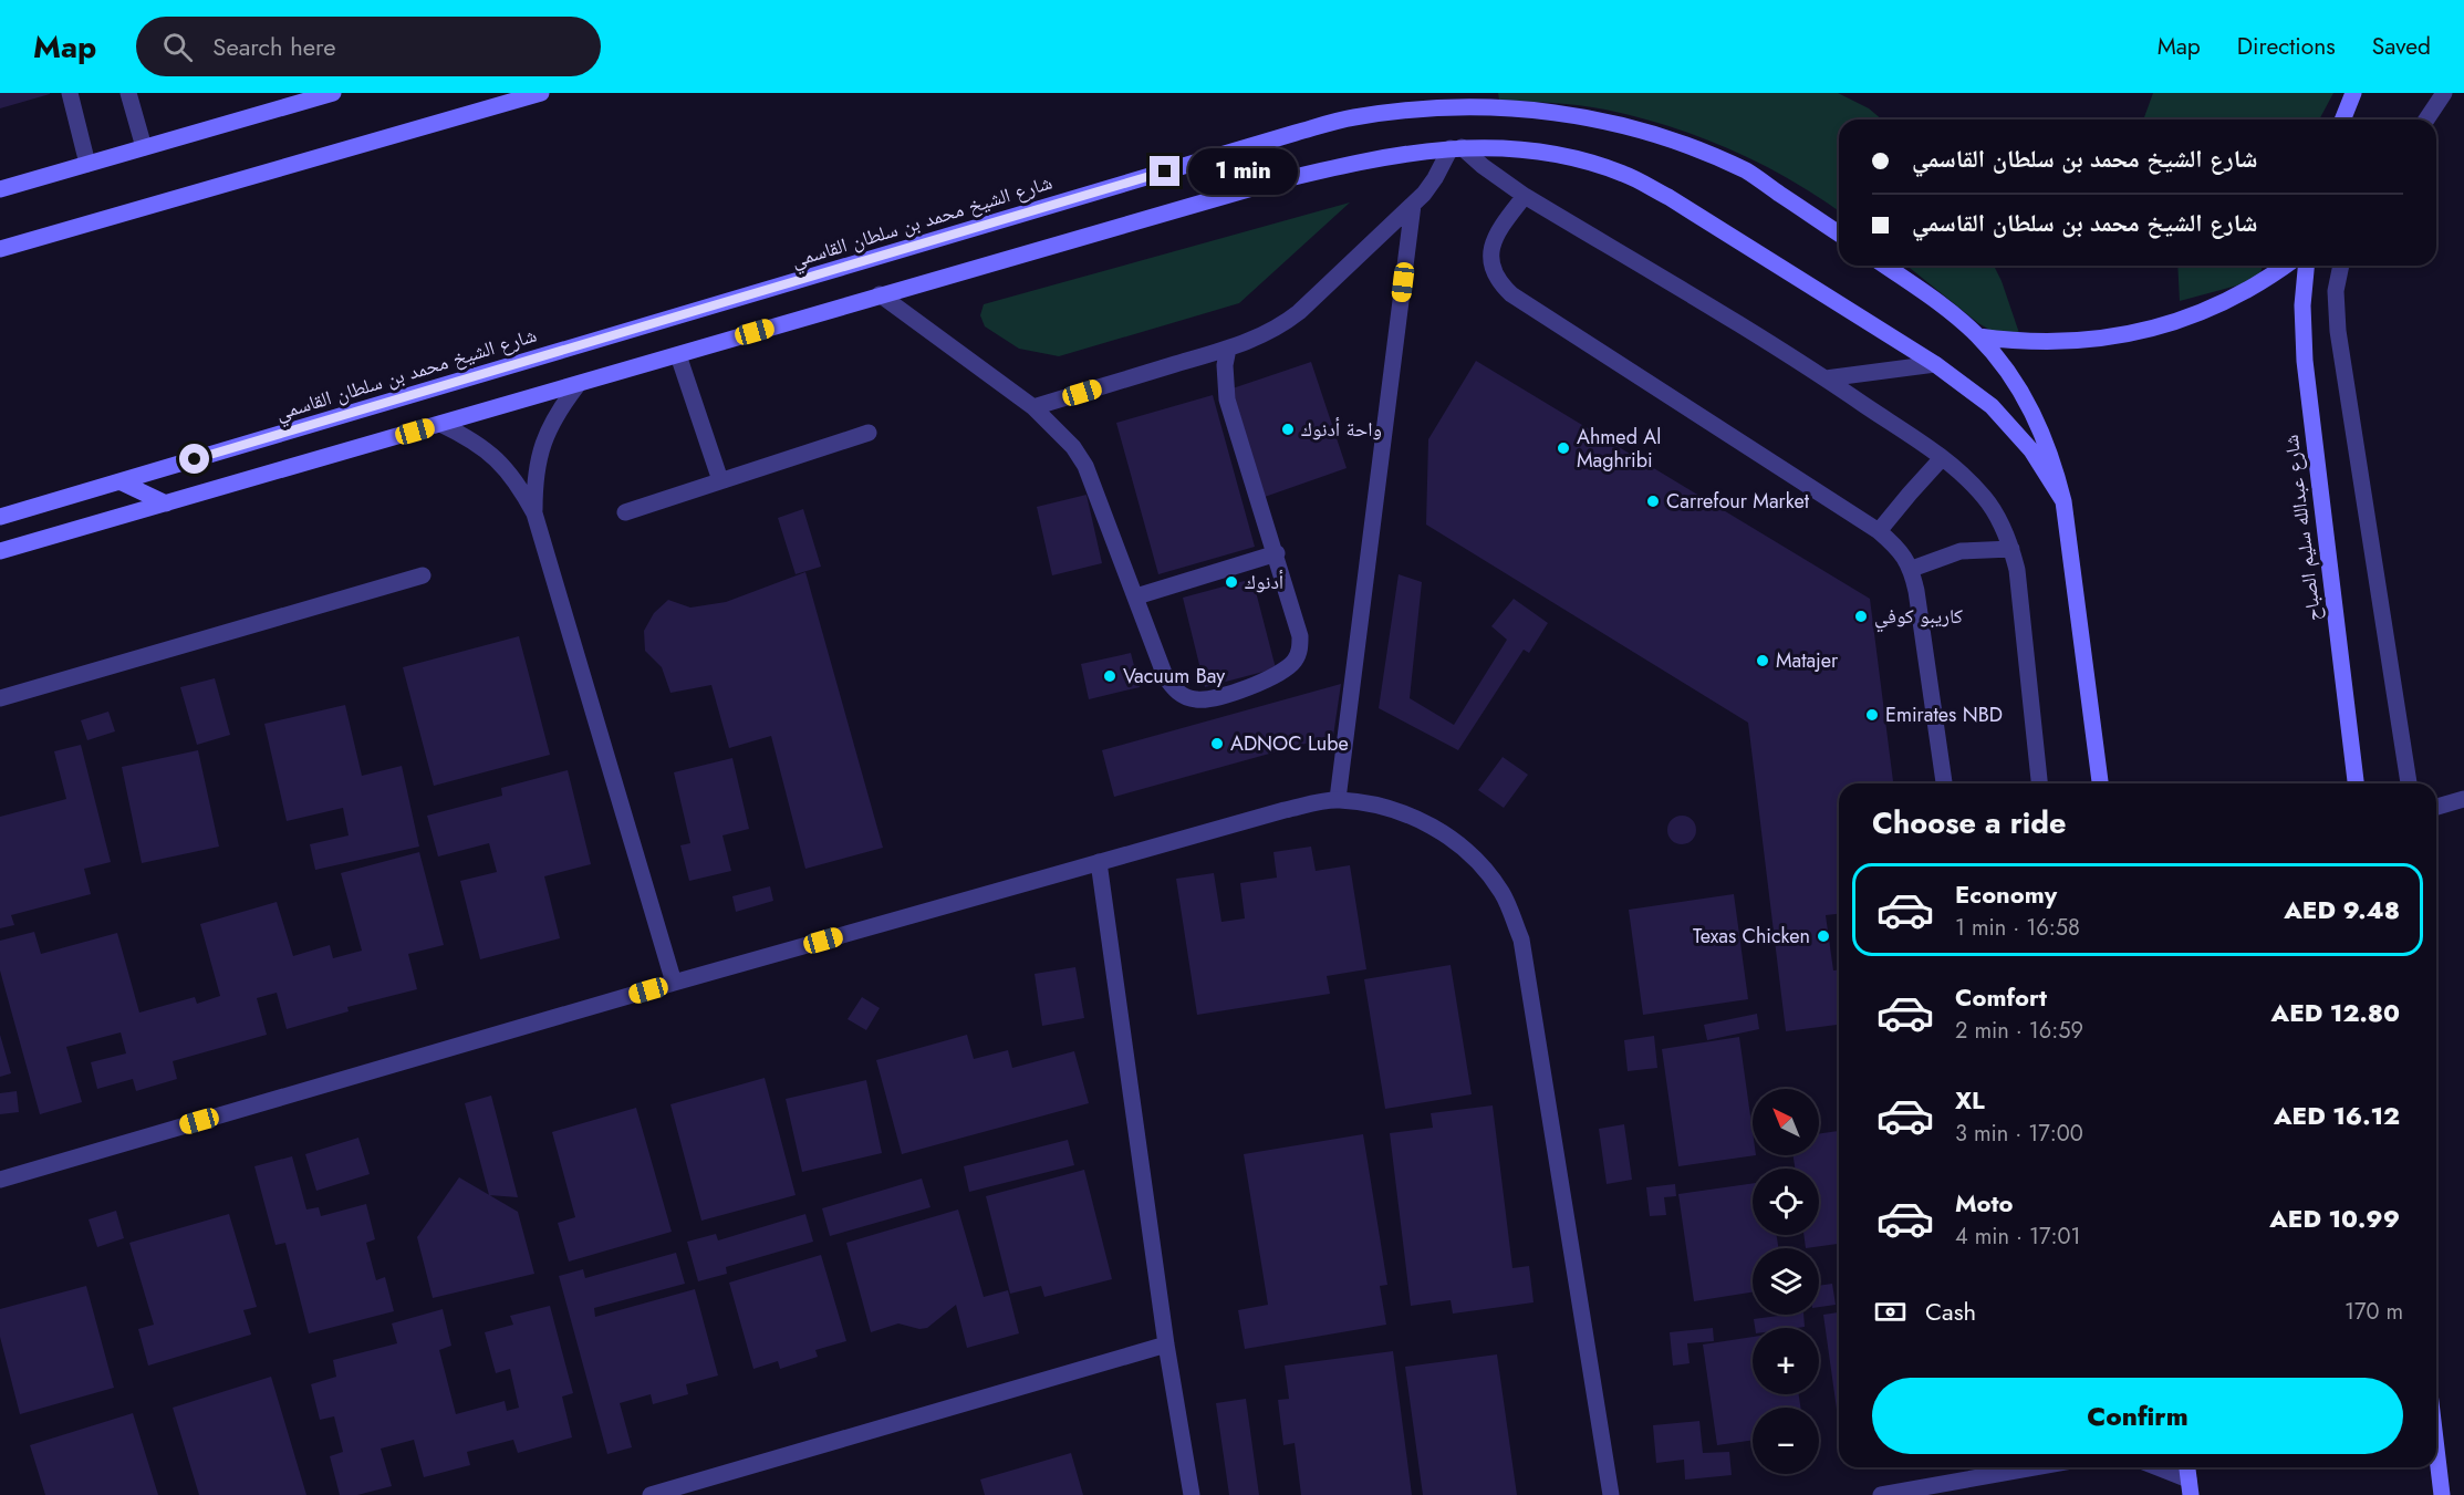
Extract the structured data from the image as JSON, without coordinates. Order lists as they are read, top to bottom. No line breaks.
{"streets":{"main road":["شارع الشيخ محمد بن سلطان القاسمي","شارع عبدالله سليم الصباح"]},"places":["واحة أدنوك","Ahmed Al Maghribi","Carrefour Market","أدنوك","كاريبو كوفي","Matajer","Vacuum Bay","Emirates NBD","ADNOC Lube","Texas Chicken"],"north":"top left","page":{"header":"Map","search":"Search here","nav":["Map","Directions","Saved"],"banner":["شارع الشيخ محمد بن سلطان القاسمي","شارع الشيخ محمد بن سلطان القاسمي"],"bubble":"1 min","heading":"Choose a ride","list":[{"name":"Economy","note":"1 min · 16:58","value":"AED 9.48"},{"name":"Comfort","note":"2 min · 16:59","value":"AED 12.80"},{"name":"XL","note":"3 min · 17:00","value":"AED 16.12"},{"name":"Moto","note":"4 min · 17:01","value":"AED 10.99"}],"map_buttons":["+","−"],"pay":["Cash","170 m"],"buttons":"Confirm"}}
